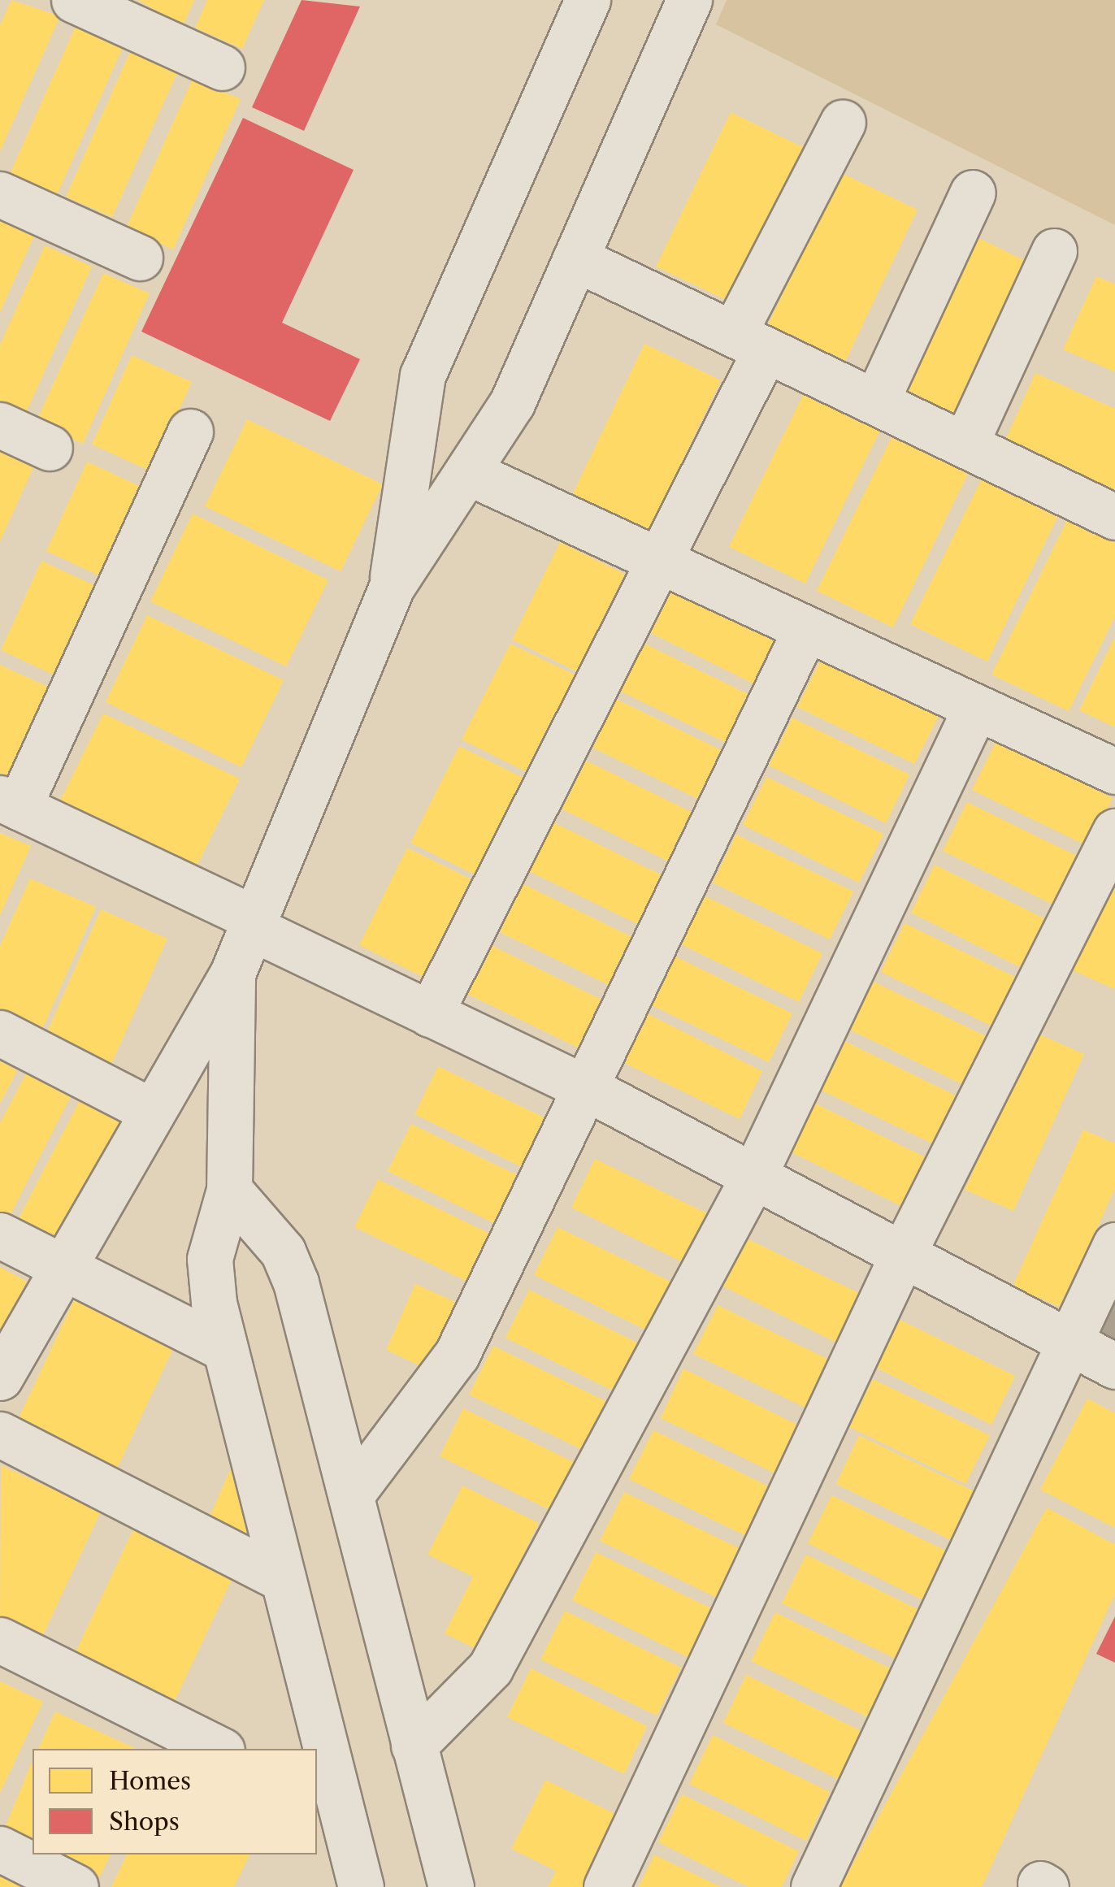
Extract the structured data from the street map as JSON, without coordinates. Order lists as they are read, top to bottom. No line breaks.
{"legend":["Homes","Shops"]}
